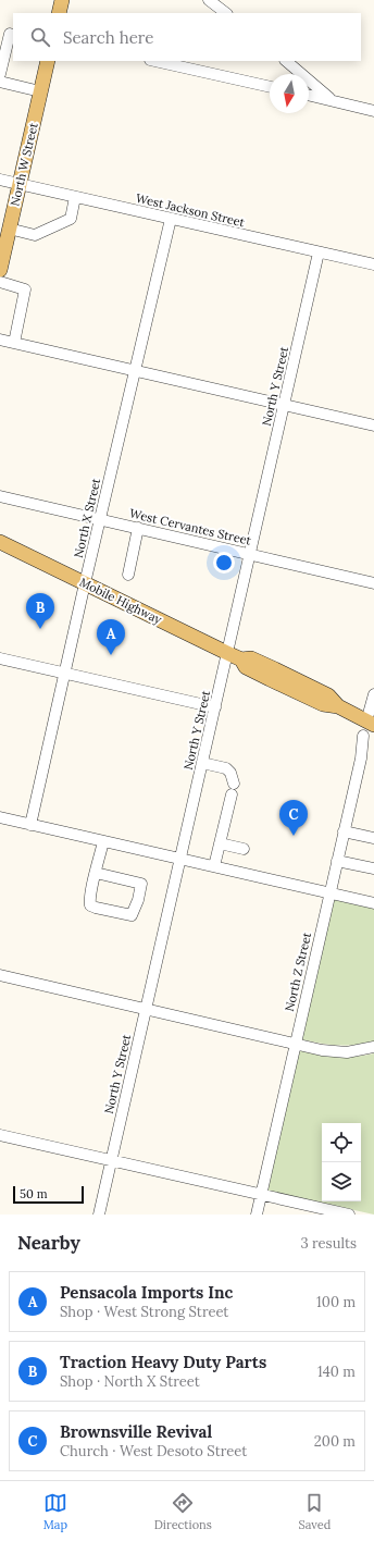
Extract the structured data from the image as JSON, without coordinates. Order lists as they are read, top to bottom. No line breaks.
{"streets":{"main road":["North W Street","Mobile Highway"],"street":["West Jackson Street","North Y Street","North X Street","West Cervantes Street","North Z Street"]},"crossings":[["North W Street","West Jackson Street"],["West Jackson Street","North Y Street"],["West Jackson Street","North X Street"],["North Y Street","West Cervantes Street"],["North Y Street","Mobile Highway"],["North X Street","West Cervantes Street"],["North X Street","Mobile Highway"]],"scale_bar":"50 m","north":"bottom","page":{"search":"Search here","pins":["B","A","C"],"scale":"50 m","heading":["Nearby","3 results"],"list":[{"mark":"A","name":"Pensacola Imports Inc","note":"Shop · West Strong Street","value":"100 m"},{"mark":"B","name":"Traction Heavy Duty Parts","note":"Shop · North X Street","value":"140 m"},{"mark":"C","name":"Brownsville Revival","note":"Church · West Desoto Street","value":"200 m"}],"nav":["Map","Directions","Saved"]}}
